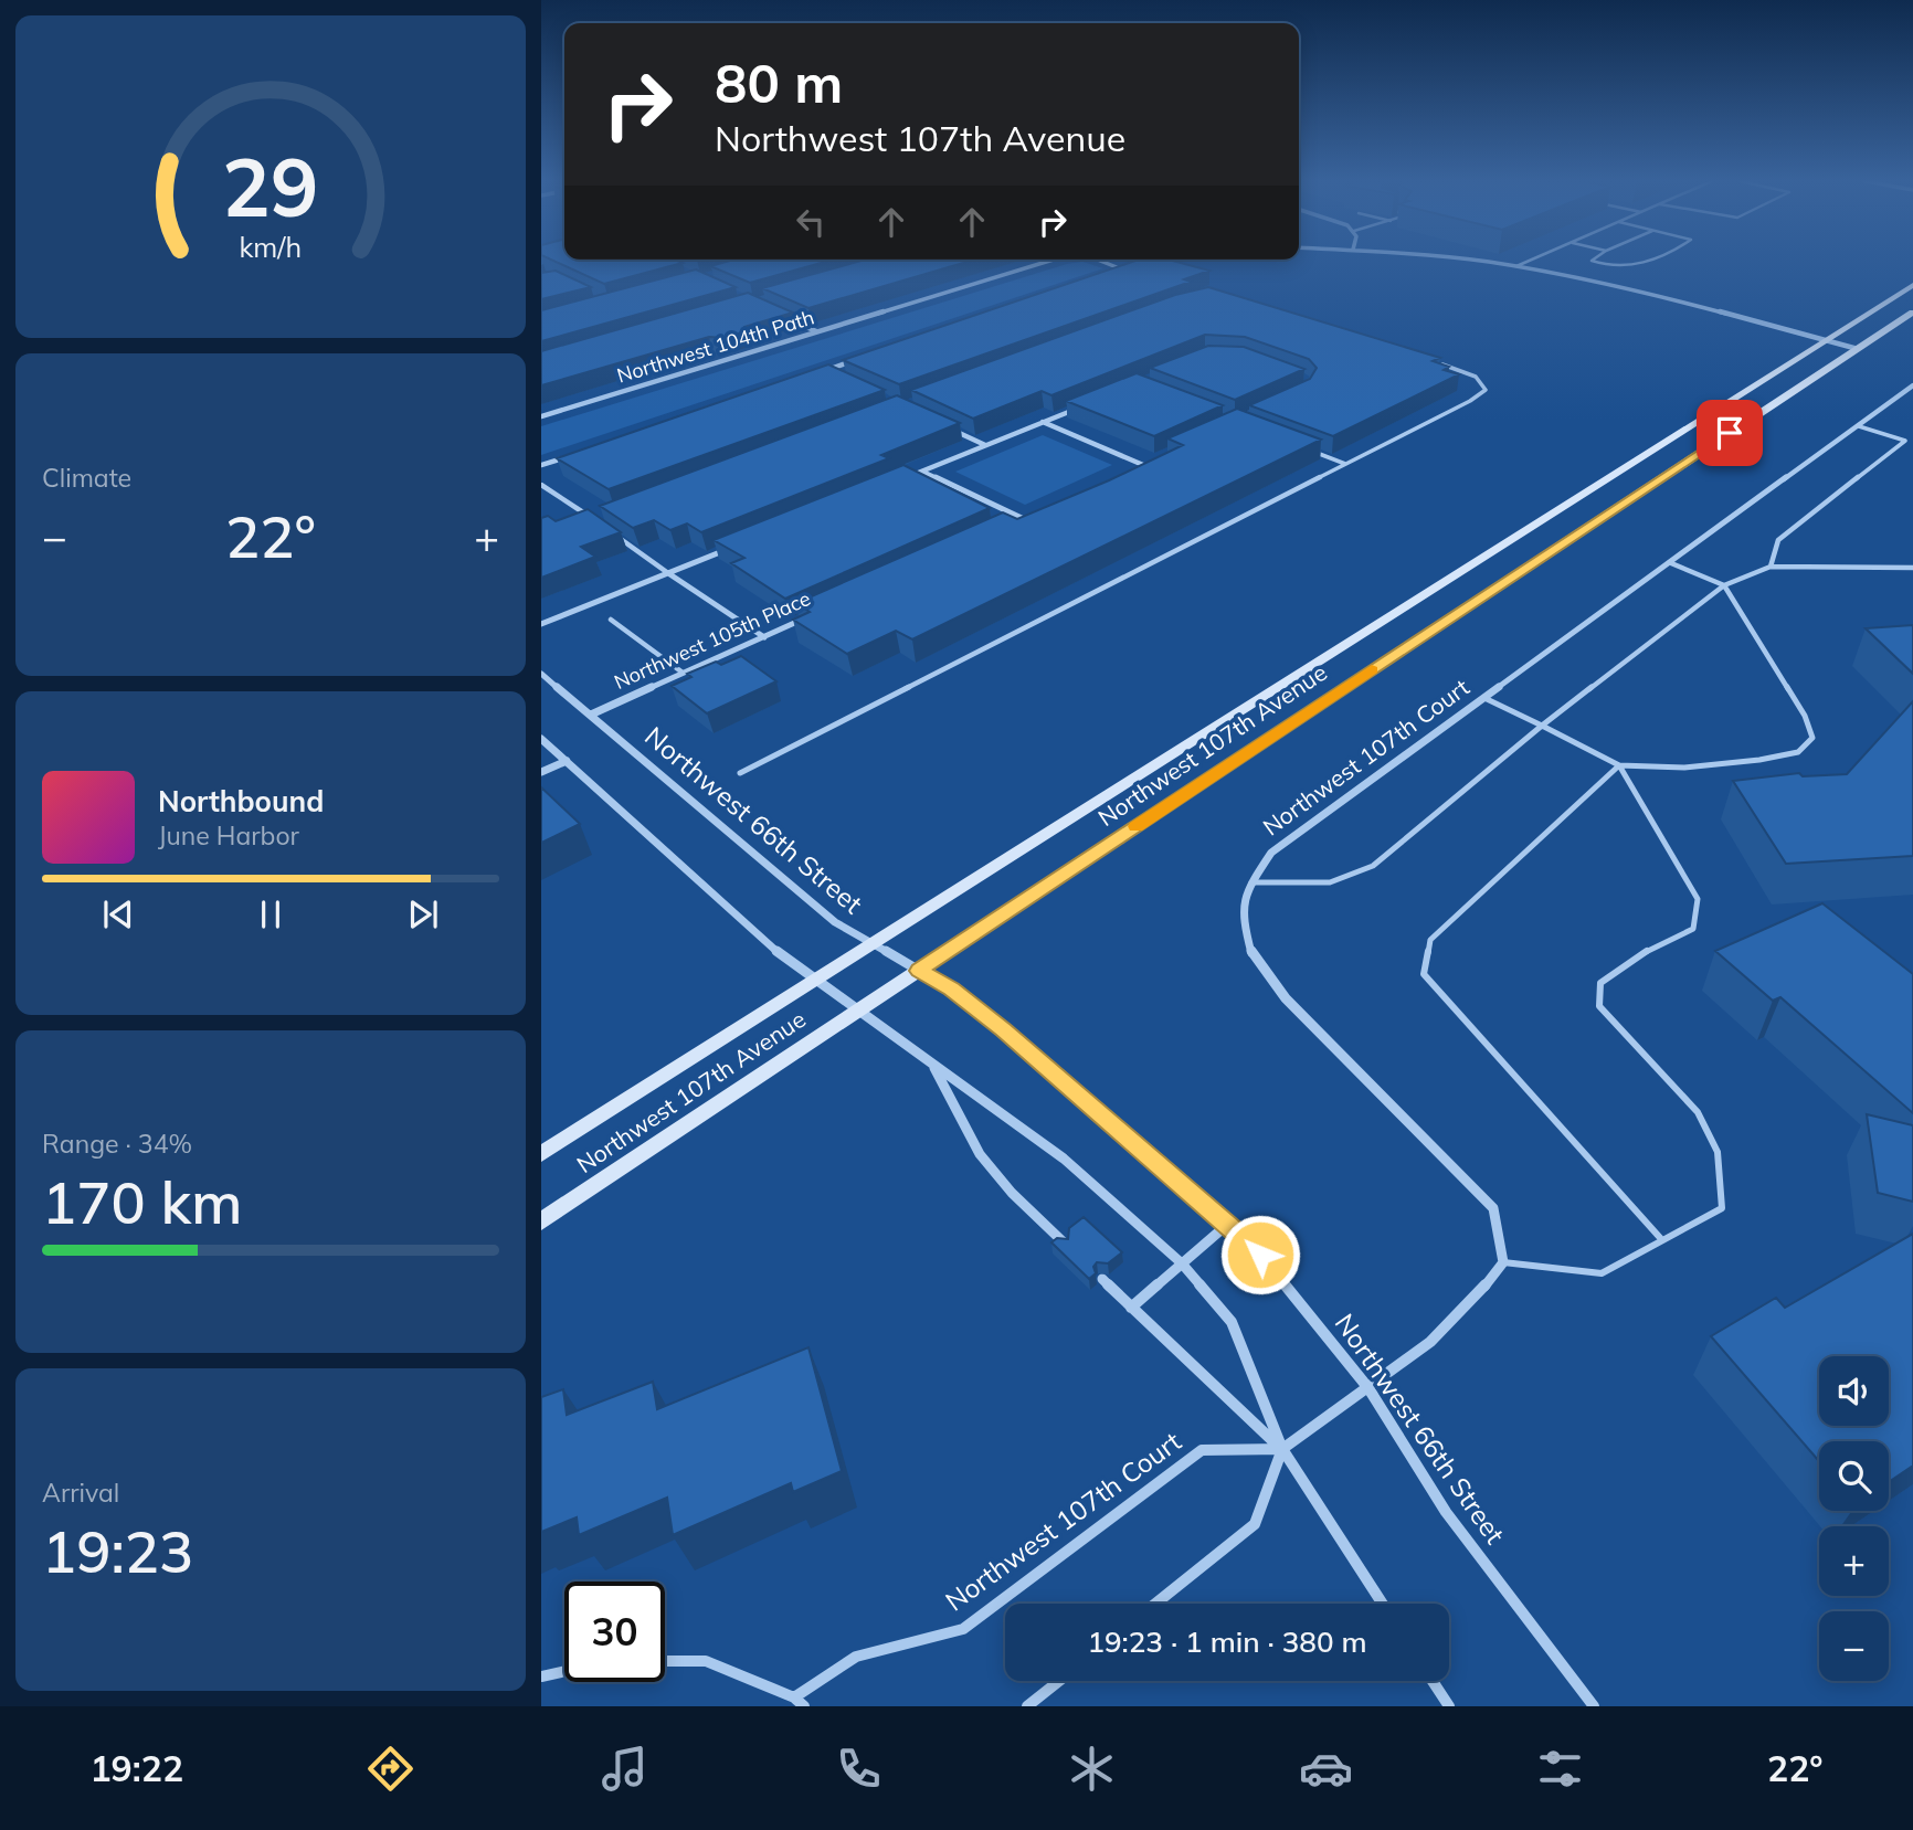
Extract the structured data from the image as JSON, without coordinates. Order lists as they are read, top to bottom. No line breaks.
{"streets":{"main road":["Northwest 107th Avenue"],"street":["Northwest 104th Path","Northwest 105th Place","Northwest 107th Court","Northwest 66th Street"]},"crossings":[["Northwest 105th Place","Northwest 66th Street"],["Northwest 107th Avenue","Northwest 66th Street"]],"page":{"turn":["80 m","Northwest 107th Avenue"],"tile":["Climate",["Range · 34%","170 km"],["Arrival","19:23"]],"heat":["−","22°","+"],"song":["Northbound","June Harbor"],"map_buttons":["+","−"],"limit":"30","trip":"19:23 · 1 min · 380 m","tabs":["19:22","22°"],"gauge":["29","km/h"]}}
